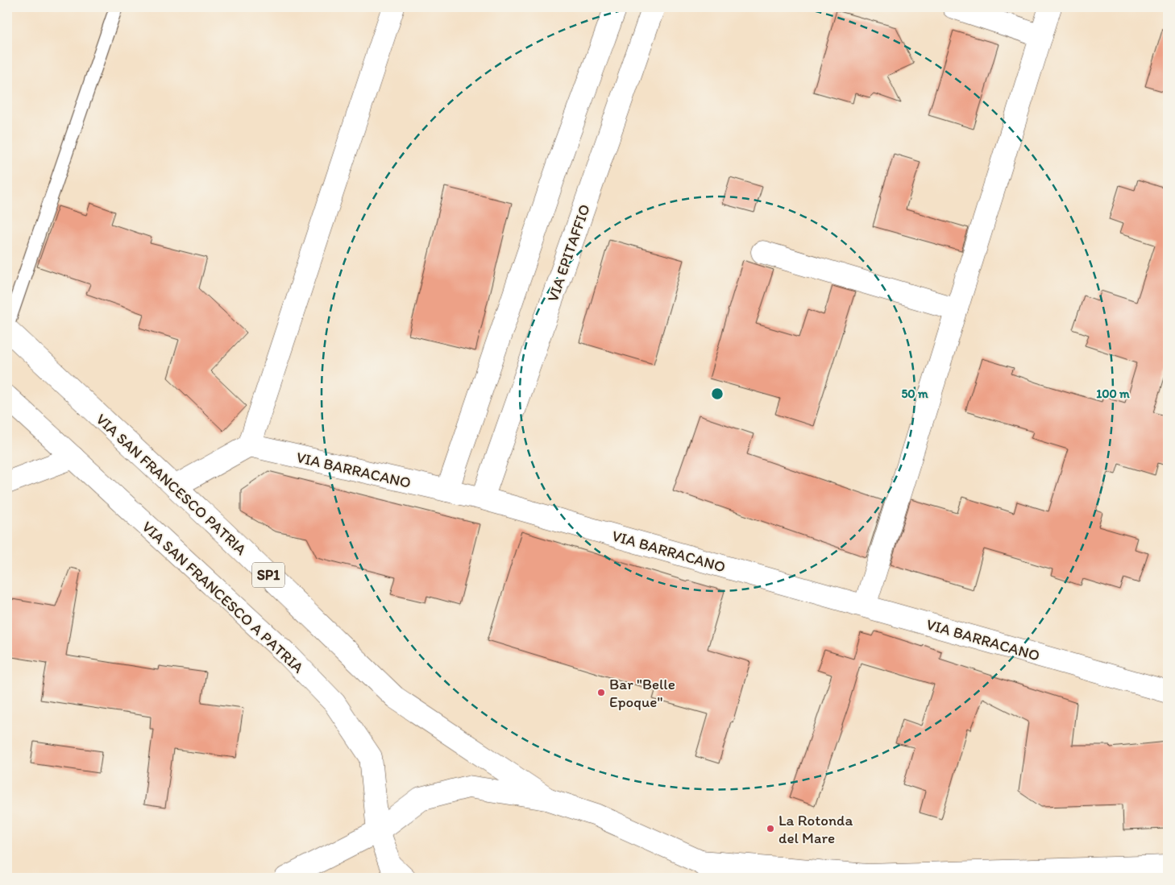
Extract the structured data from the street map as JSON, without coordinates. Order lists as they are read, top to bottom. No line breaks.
{"streets":{"street":["VIA EPITAFFIO","VIA BARRACANO","VIA SAN FRANCESCO PATRIA","SP1","VIA SAN FRANCESCO A PATRIA"]},"crossings":[["VIA EPITAFFIO","VIA BARRACANO"]],"places":["Bar \"Belle Epoque\"","La Rotonda del Mare"],"rings":["50 m","100 m"]}
